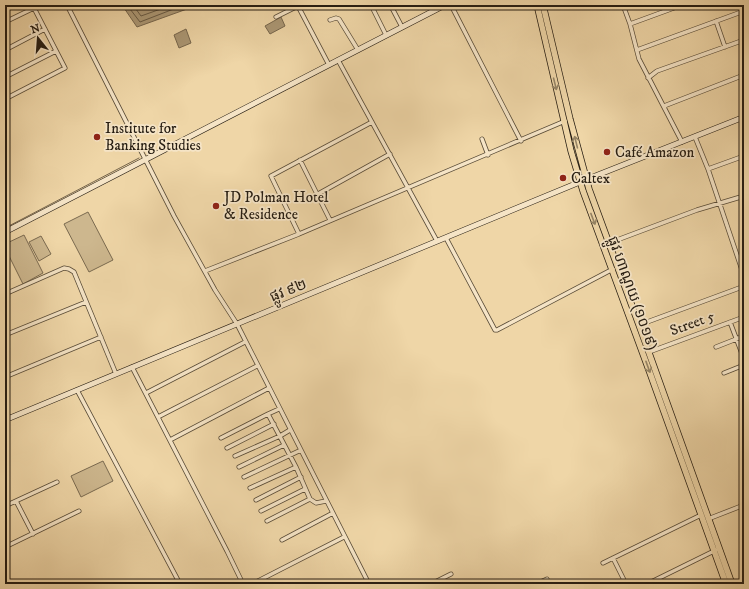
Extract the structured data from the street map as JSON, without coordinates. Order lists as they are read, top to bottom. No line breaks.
{"streets":{"main road":["ផ្លូវ ៩២","ផ្លូវ ហាណូយ (១០១៩)"],"street":["Street 5"]},"crossings":[["ផ្លូវ ៩២","ផ្លូវ ហាណូយ (១០១៩)"],["ផ្លូវ ហាណូយ (១០១៩)","Street 5"]],"places":["Institute for Banking Studies","Café Amazon","Caltex","JD Polman Hotel & Residence"],"north":"top"}
